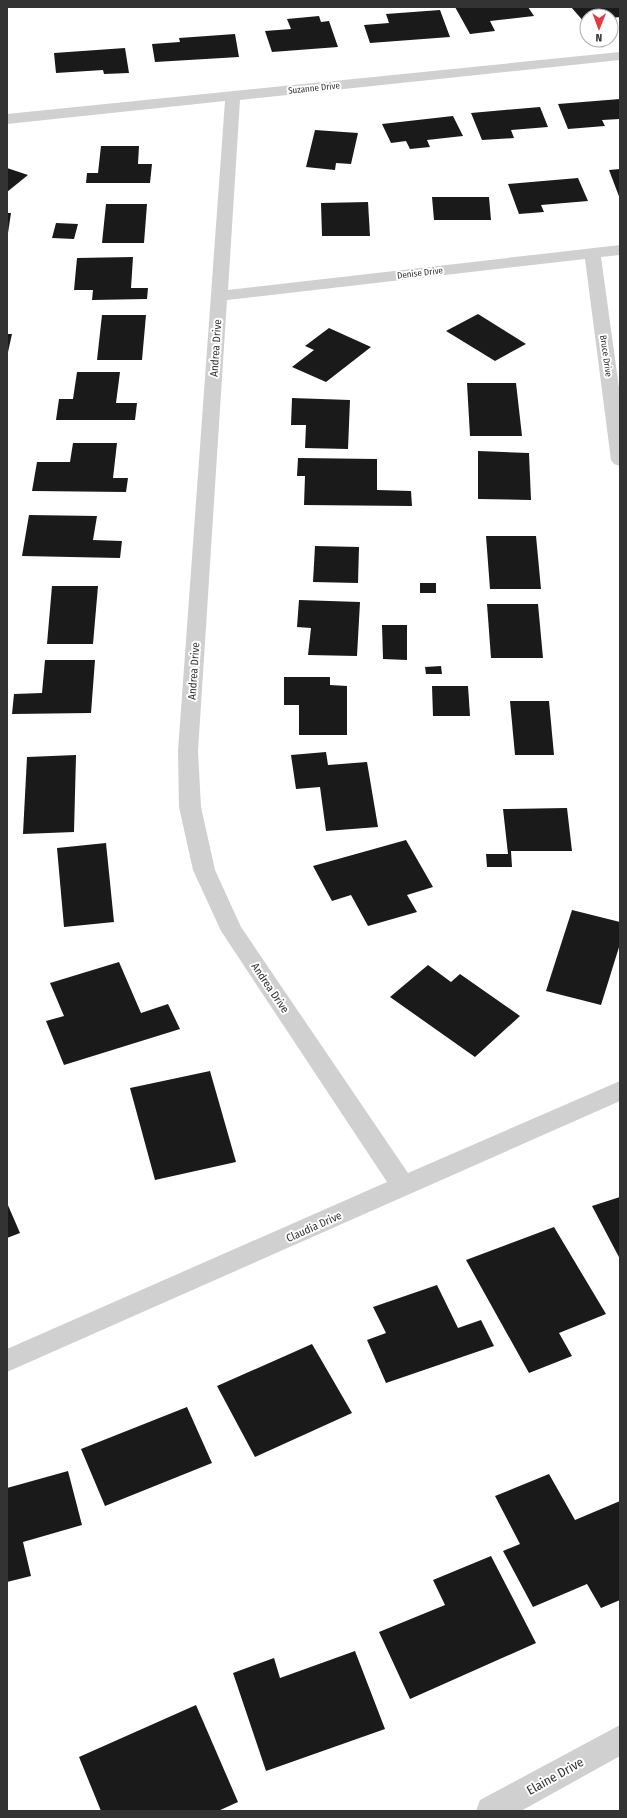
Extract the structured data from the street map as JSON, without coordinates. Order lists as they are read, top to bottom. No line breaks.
{"streets":{"street":["Suzanne Drive","Denise Drive","Andrea Drive","Bruce Drive","Claudia Drive","Elaine Drive"]},"crossings":[["Suzanne Drive","Andrea Drive"],["Denise Drive","Andrea Drive"],["Denise Drive","Bruce Drive"],["Andrea Drive","Claudia Drive"]],"north":"bottom"}
